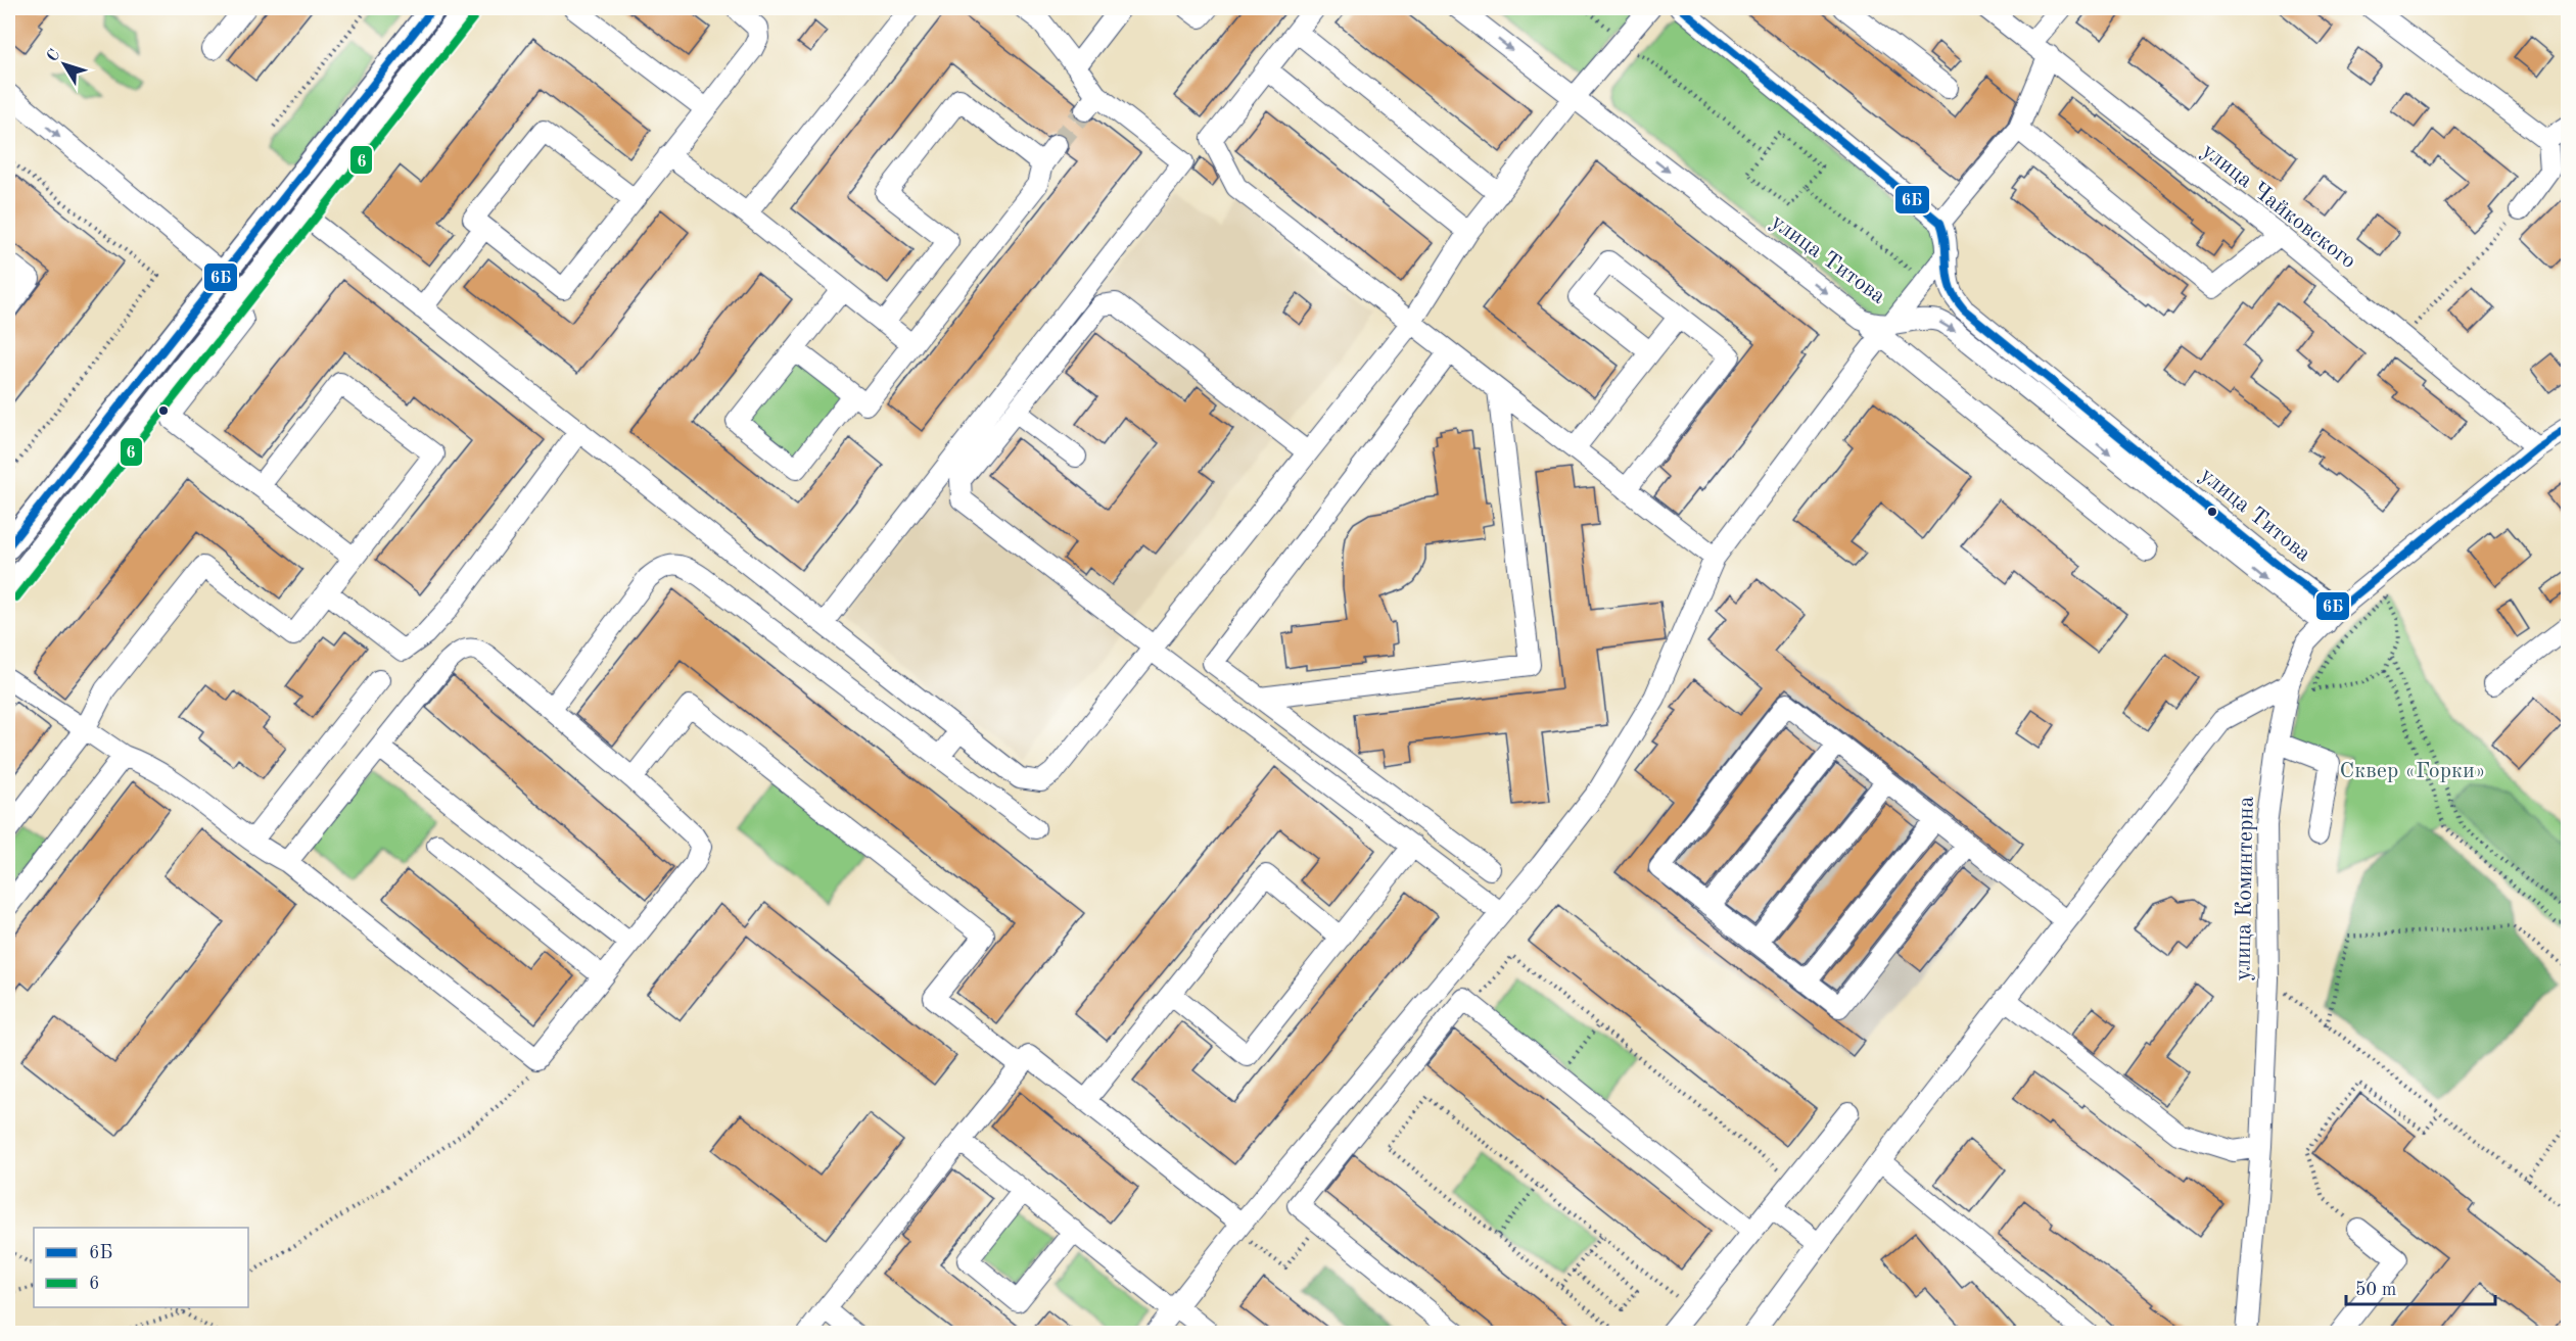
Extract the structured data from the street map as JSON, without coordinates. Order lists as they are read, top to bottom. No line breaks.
{"streets":{"street":["улица Чайковского","улица Титова","улица Коминтерна"]},"crossings":[["улица Чайковского","улица Коминтерна"],["улица Титова","улица Коминтерна"]],"parks":["Сквер «Горки»"],"lines":["transit line 6Б","transit line 6"],"legend":["6Б","6"],"scale_bar":"50 m","north":"top left"}
